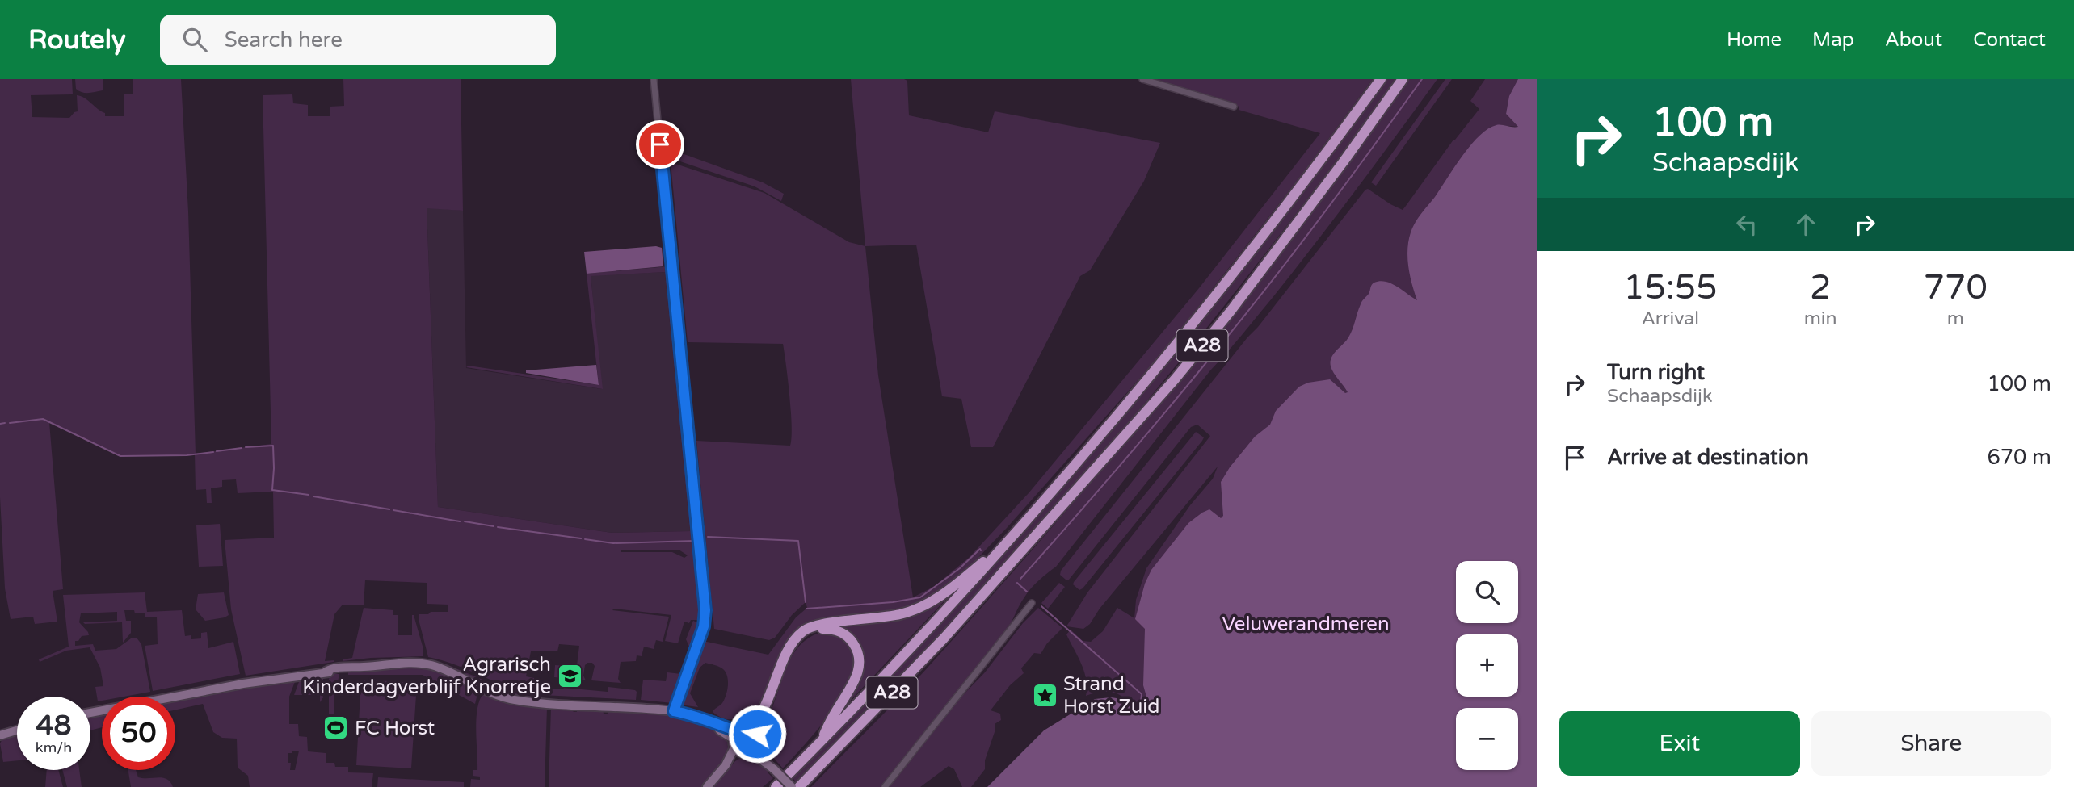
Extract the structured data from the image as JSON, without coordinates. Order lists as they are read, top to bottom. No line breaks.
{"streets":{"highway":["A28"]},"parks":["Veluwerandmeren"],"places":{"school or university":["Agrarisch Kinderdagverblijf Knorretje"],"place":["Strand Horst Zuid"],"sports":["FC Horst"]},"page":{"header":"Routely","search":"Search here","nav":["Home","Map","About","Contact"],"turn":["100 m","Schaapsdijk"],"eta":["15:55","Arrival","2","min","770","m"],"list":[{"name":"Turn right","note":"Schaapsdijk","value":"100 m"},{"name":"Arrive at destination","value":"670 m"}],"map_buttons":["+","−"],"speed":"48 km/h","limit":"50","buttons":["Exit","Share"]}}
